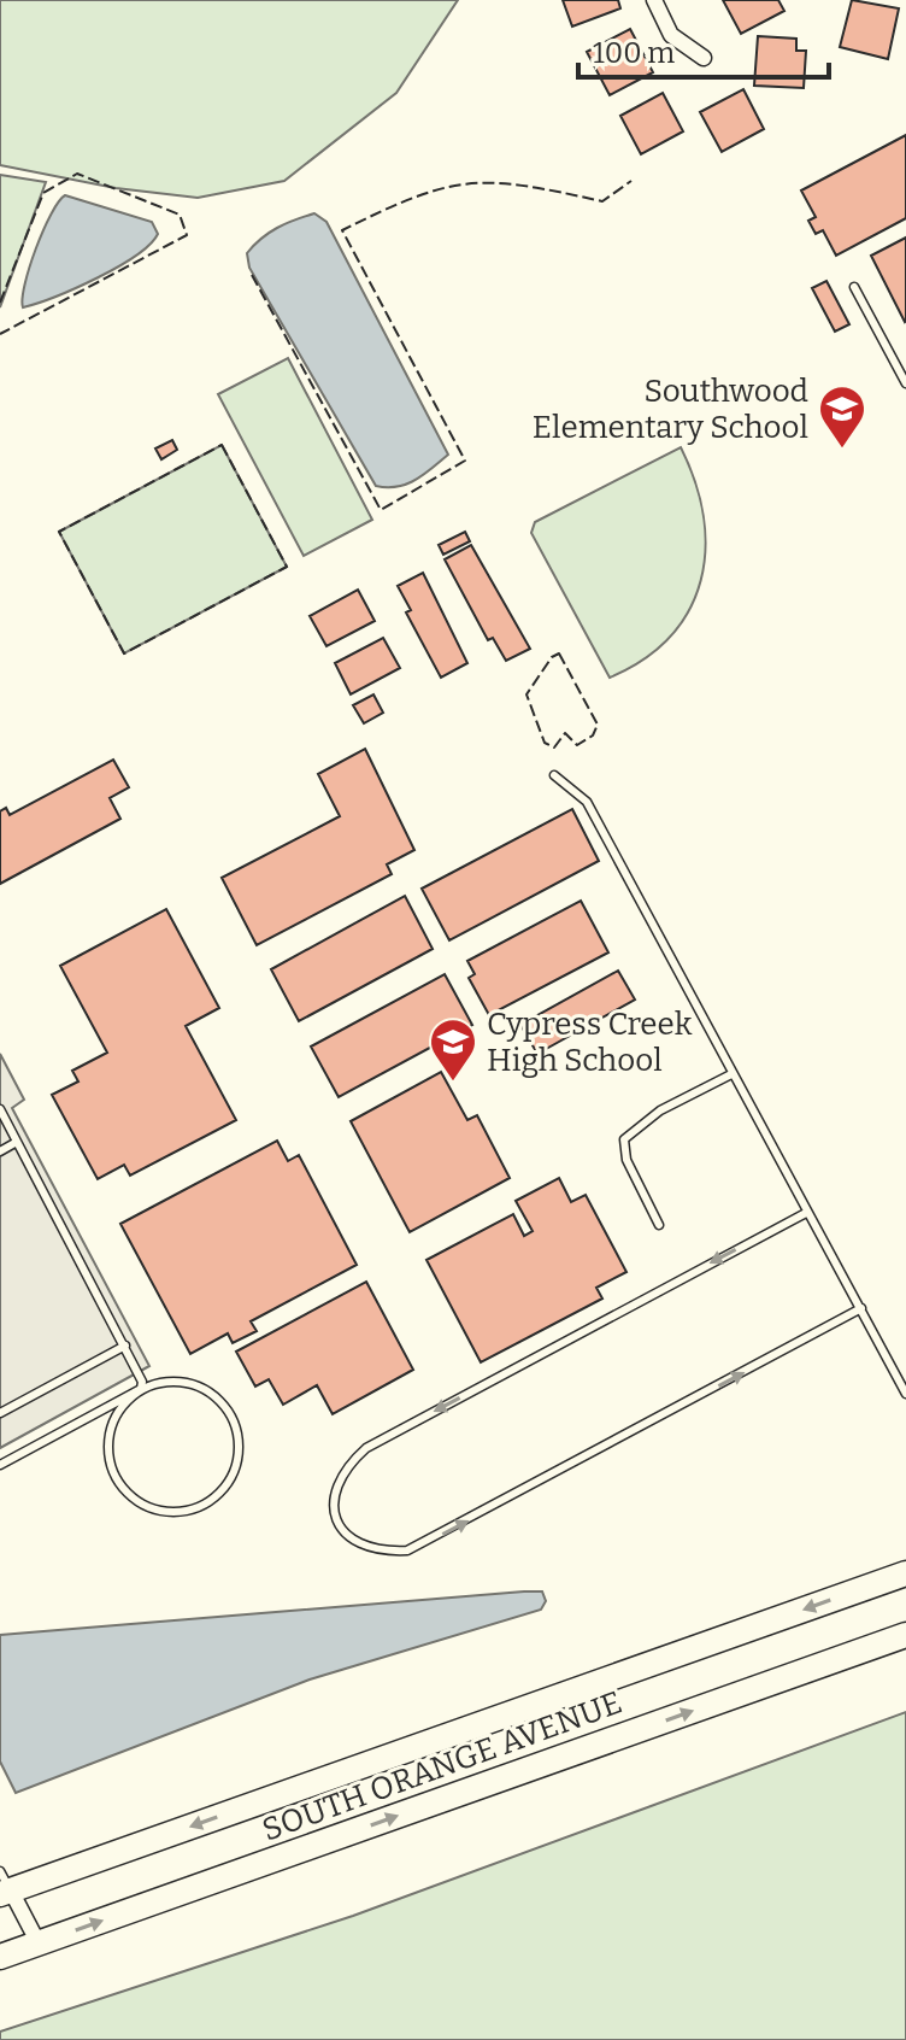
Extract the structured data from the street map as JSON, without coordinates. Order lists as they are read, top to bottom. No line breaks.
{"streets":{"main road":["SOUTH ORANGE AVENUE"]},"places":{"school or university":["Southwood Elementary School","Cypress Creek High School"]},"scale_bar":"100 m"}
